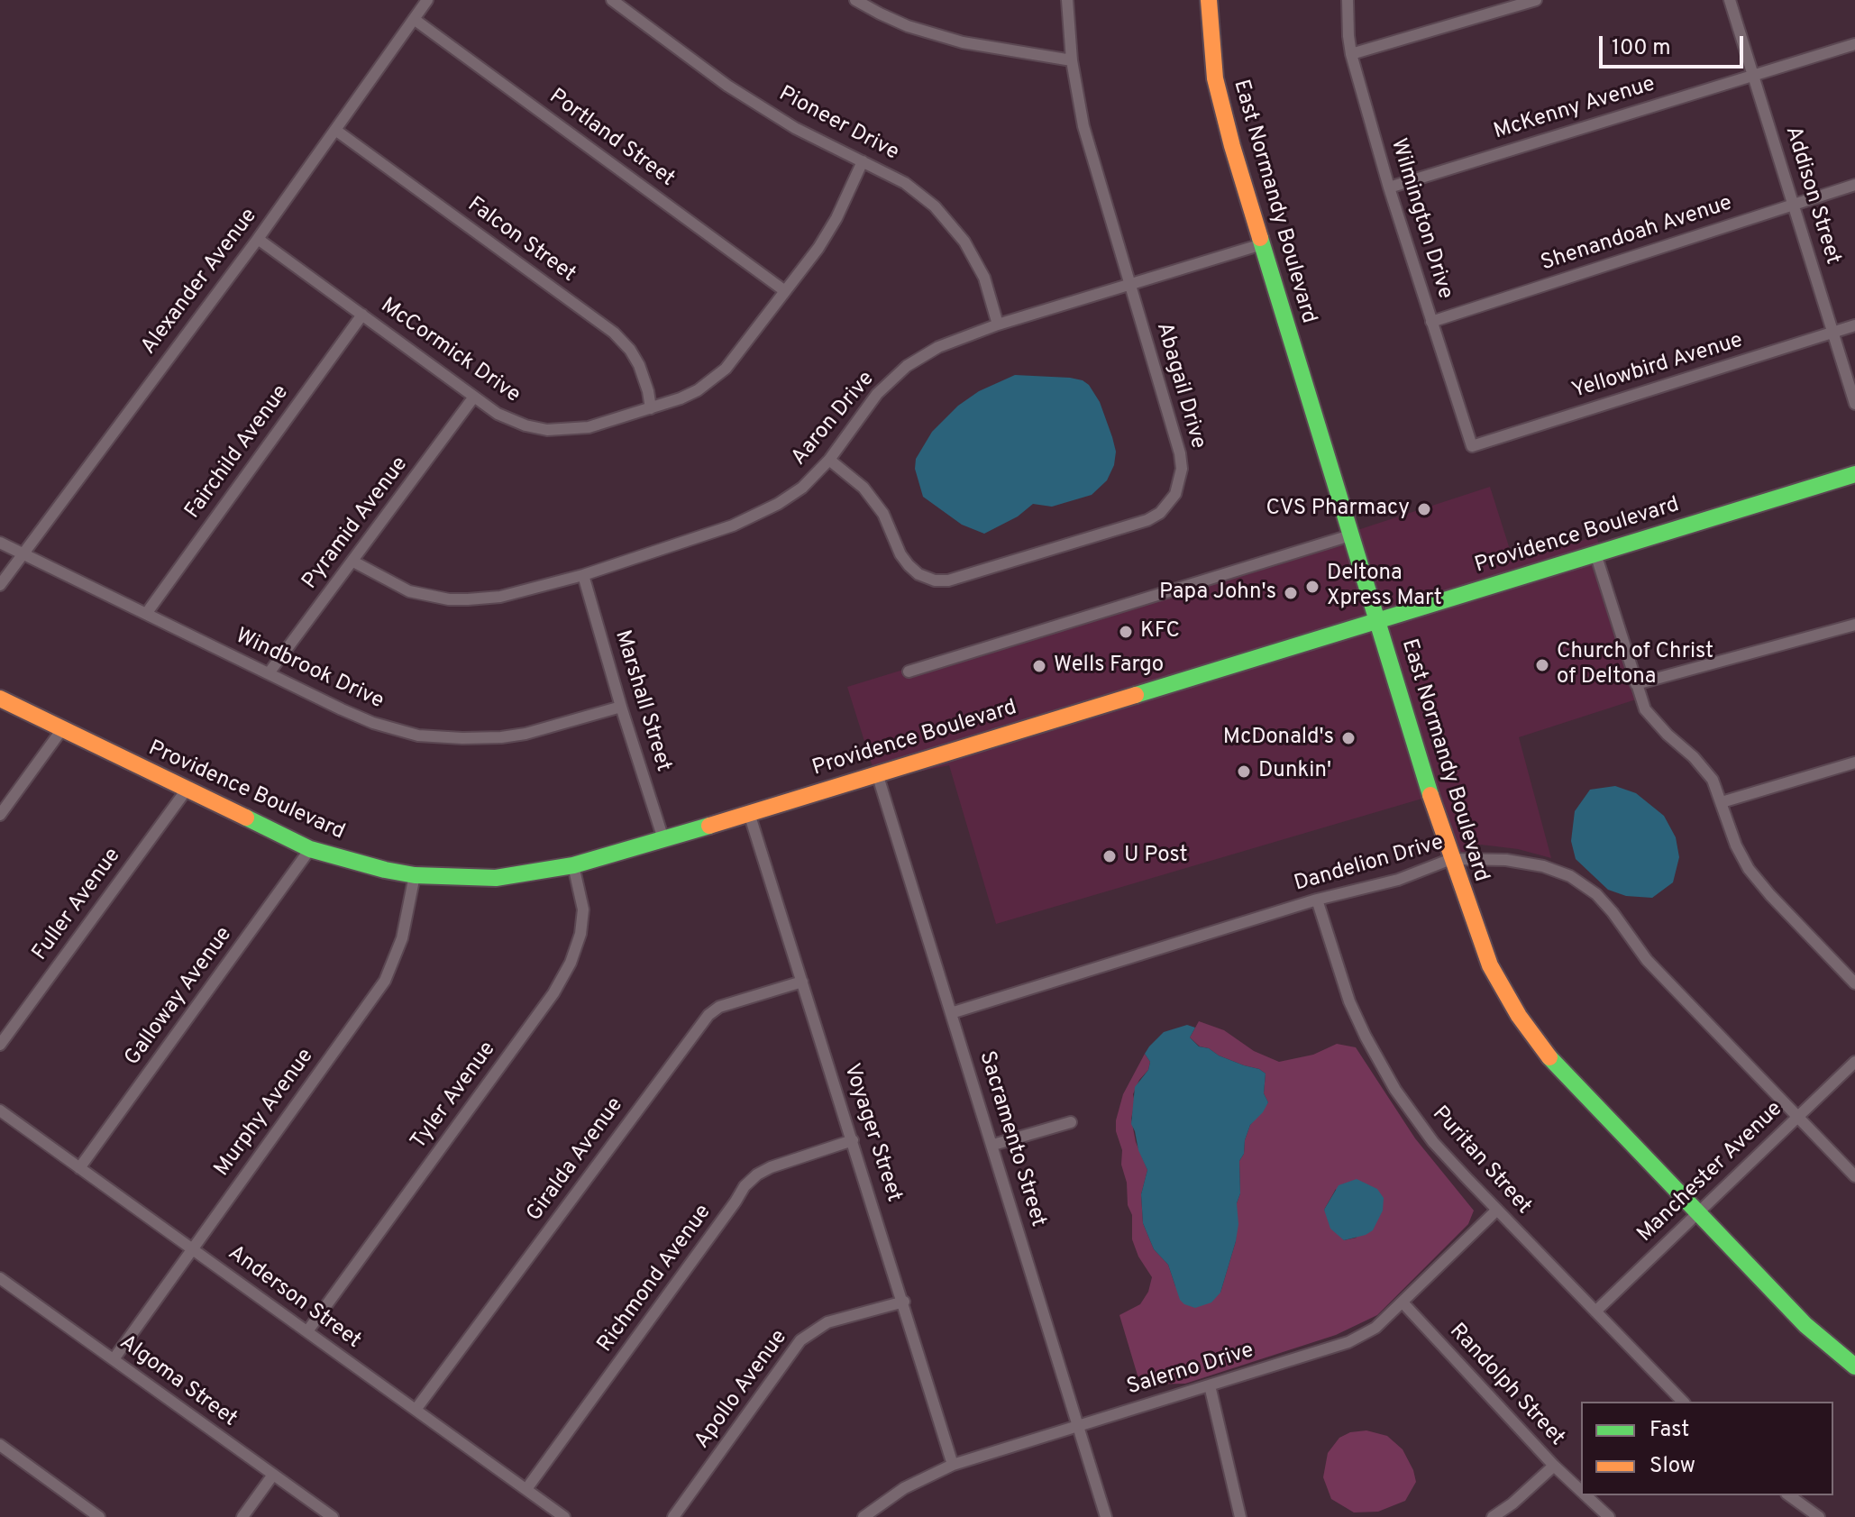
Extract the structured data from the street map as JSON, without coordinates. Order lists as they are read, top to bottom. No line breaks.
{"streets":{"main road":["East Normandy Boulevard","Providence Boulevard"],"street":["McKenny Avenue","Pioneer Drive","Portland Street","Addison Street","Wilmington Drive","Shenandoah Avenue","Falcon Street","Alexander Avenue","McCormick Drive","Yellowbird Avenue","Abagail Drive","Aaron Drive","Fairchild Avenue","Pyramid Avenue","Windbrook Drive","Marshall Street","Dandelion Drive","Fuller Avenue","Galloway Avenue","Tyler Avenue","Murphy Avenue","Voyager Street","Sacramento Street","Giralda Avenue","Puritan Street","Manchester Avenue","Richmond Avenue","Anderson Street","Salerno Drive","Algoma Street","Randolph Street","Apollo Avenue"]},"crossings":[["McKenny Avenue","Addison Street"],["McKenny Avenue","Wilmington Drive"],["Pioneer Drive","McCormick Drive"],["Pioneer Drive","Aaron Drive"],["Portland Street","Alexander Avenue"],["Portland Street","McCormick Drive"],["Addison Street","Shenandoah Avenue"],["Addison Street","Yellowbird Avenue"],["East Normandy Boulevard","Aaron Drive"],["East Normandy Boulevard","Providence Boulevard"],["East Normandy Boulevard","Dandelion Drive"],["East Normandy Boulevard","Manchester Avenue"],["Wilmington Drive","Shenandoah Avenue"],["Wilmington Drive","Yellowbird Avenue"],["Falcon Street","Alexander Avenue"],["Falcon Street","McCormick Drive"],["Alexander Avenue","McCormick Drive"],["Alexander Avenue","Windbrook Drive"],["McCormick Drive","Fairchild Avenue"],["McCormick Drive","Pyramid Avenue"],["Abagail Drive","Aaron Drive"],["Aaron Drive","Pyramid Avenue"],["Aaron Drive","Marshall Street"],["Fairchild Avenue","Windbrook Drive"],["Pyramid Avenue","Windbrook Drive"],["Providence Boulevard","Marshall Street"],["Providence Boulevard","Fuller Avenue"],["Providence Boulevard","Galloway Avenue"],["Providence Boulevard","Tyler Avenue"],["Providence Boulevard","Murphy Avenue"],["Providence Boulevard","Voyager Street"],["Providence Boulevard","Sacramento Street"],["Windbrook Drive","Marshall Street"],["Dandelion Drive","Sacramento Street"],["Dandelion Drive","Puritan Street"],["Dandelion Drive","Manchester Avenue"],["Galloway Avenue","Anderson Street"],["Tyler Avenue","Anderson Street"],["Murphy Avenue","Anderson Street"],["Murphy Avenue","Algoma Street"],["Voyager Street","Giralda Avenue"],["Voyager Street","Richmond Avenue"],["Voyager Street","Salerno Drive"],["Voyager Street","Apollo Avenue"],["Sacramento Street","Salerno Drive"],["Giralda Avenue","Anderson Street"],["Puritan Street","Manchester Avenue"],["Puritan Street","Salerno Drive"],["Richmond Avenue","Anderson Street"],["Salerno Drive","Randolph Street"]],"places":["CVS Pharmacy","Deltona Xpress Mart","Papa John's","KFC","Church of Christ of Deltona","Wells Fargo","McDonald's","Dunkin'","U Post"],"legend":["Fast","Slow"],"scale_bar":"100 m"}
